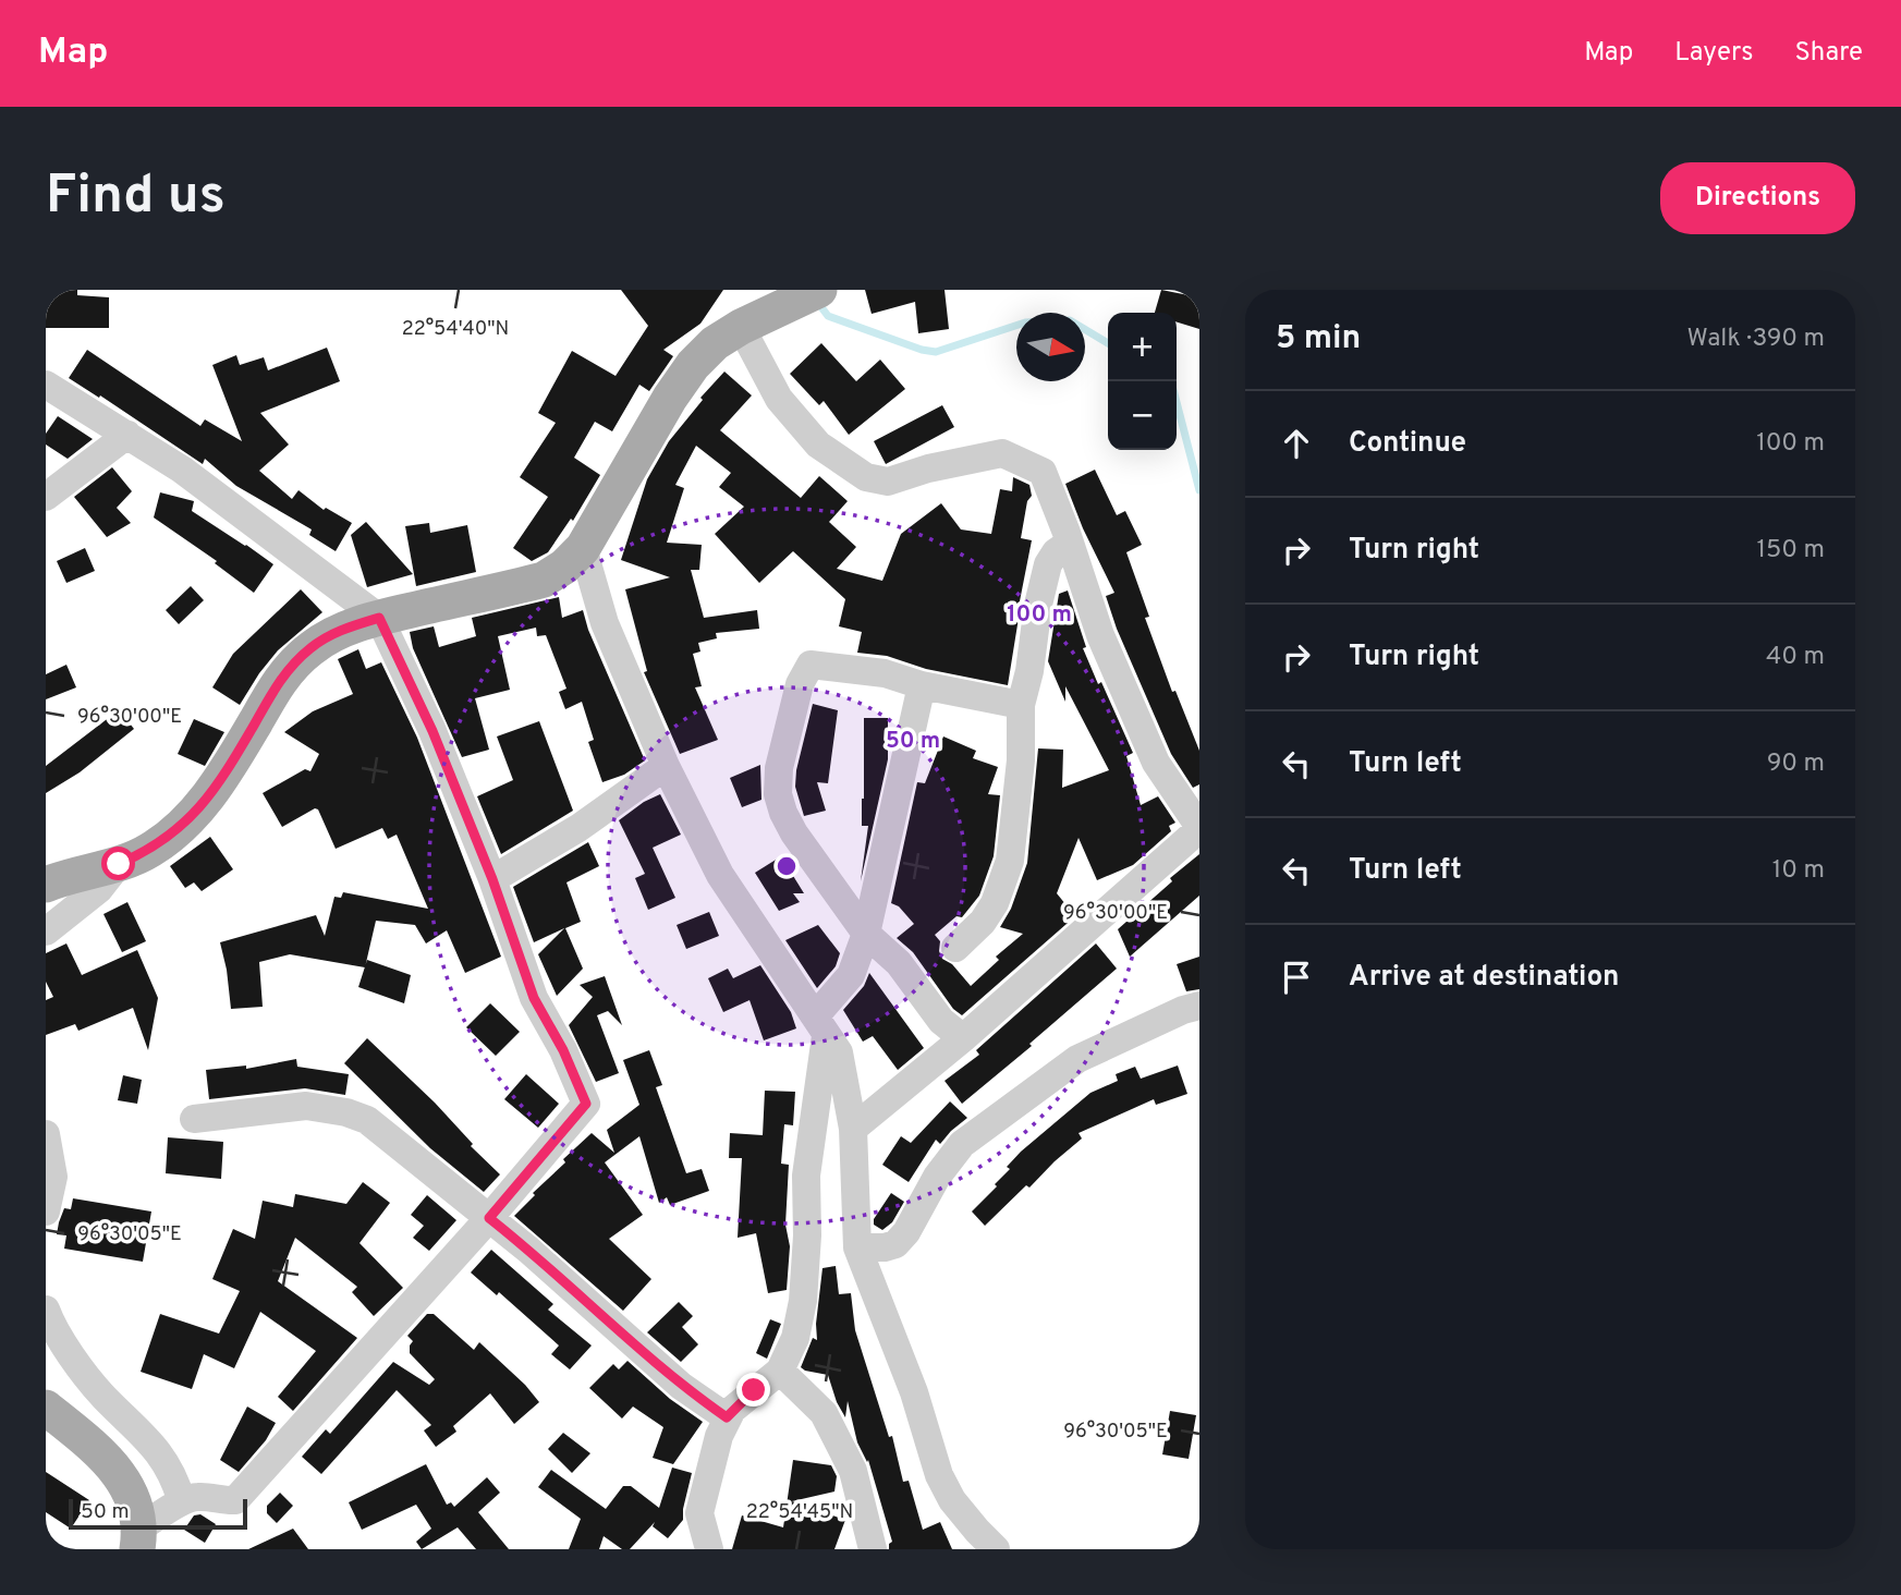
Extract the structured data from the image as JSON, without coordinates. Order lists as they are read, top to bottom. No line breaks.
{"scale_bar":"50 m","north":"right","page":{"header":"Map","nav":["Map","Layers","Share"],"buttons":"Directions","title":"Find us","heading":["5 min","Walk · 390 m"],"map_buttons":["+","−"],"list":[["Continue","100 m"],["Turn right","150 m"],["Turn right","40 m"],["Turn left","90 m"],["Turn left","10 m"],"Arrive at destination"],"scale":"50 m"},"coordinates":["22°54'40\"N","96°30'00\"E","96°30'05\"E","22°54'45\"N"],"rings":["100 m","50 m"]}
